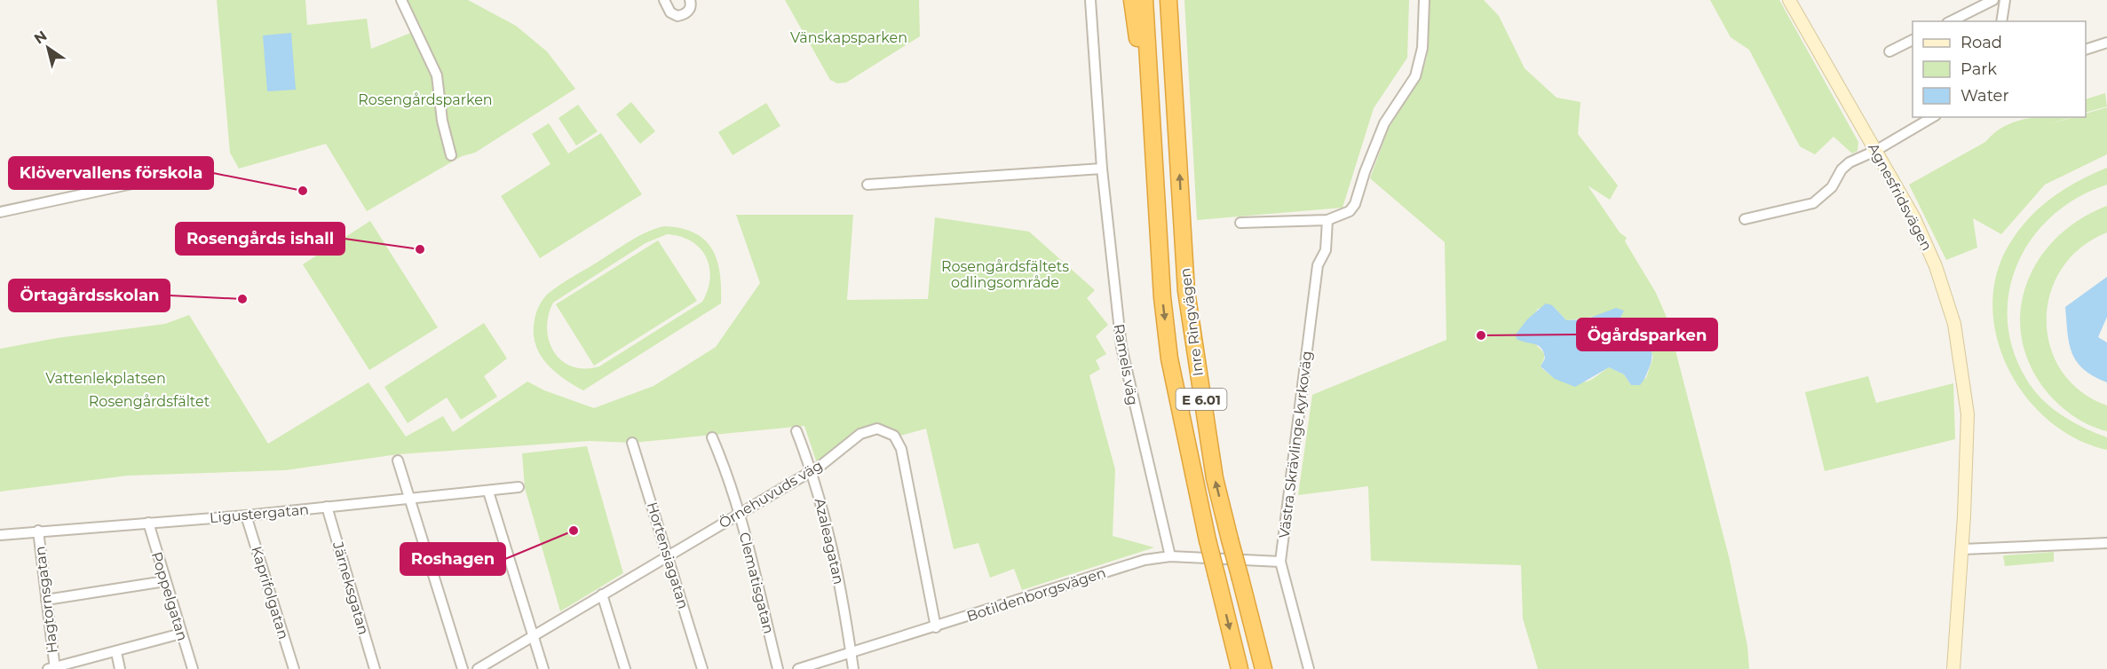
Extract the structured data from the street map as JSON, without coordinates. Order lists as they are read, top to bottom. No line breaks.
{"streets":{"highway":["Inre Ringvägen","E 6.01"],"main road":["Agnesfridsvägen"],"street":["Ramels väg","Västra Skrävlinge kyrkoväg","Örnehuvuds väg","Ligustergatan","Azaleagatan","Hortensiagatan","Clematisgatan","Järneksgatan","Kaprifolgatan","Botildenborgsvägen","Poppelgatan","Hagtornsgatan"]},"crossings":[["Ramels väg","Botildenborgsvägen"],["Västra Skrävlinge kyrkoväg","Botildenborgsvägen"],["Örnehuvuds väg","Azaleagatan"],["Örnehuvuds väg","Hortensiagatan"],["Örnehuvuds väg","Clematisgatan"],["Örnehuvuds väg","Botildenborgsvägen"],["Ligustergatan","Järneksgatan"],["Ligustergatan","Kaprifolgatan"],["Ligustergatan","Poppelgatan"],["Ligustergatan","Hagtornsgatan"],["Azaleagatan","Botildenborgsvägen"]],"parks":["Vänskapsparken","Rosengårdsparken","Rosengårdsfältets odlingsområde","Vattenlekplatsen","Rosengårdsfältet"],"places":["Klövervallens förskola","Rosengårds ishall","Örtagårdsskolan","Ögårdsparken","Roshagen"],"legend":["Road","Park","Water"],"north":"top left"}
